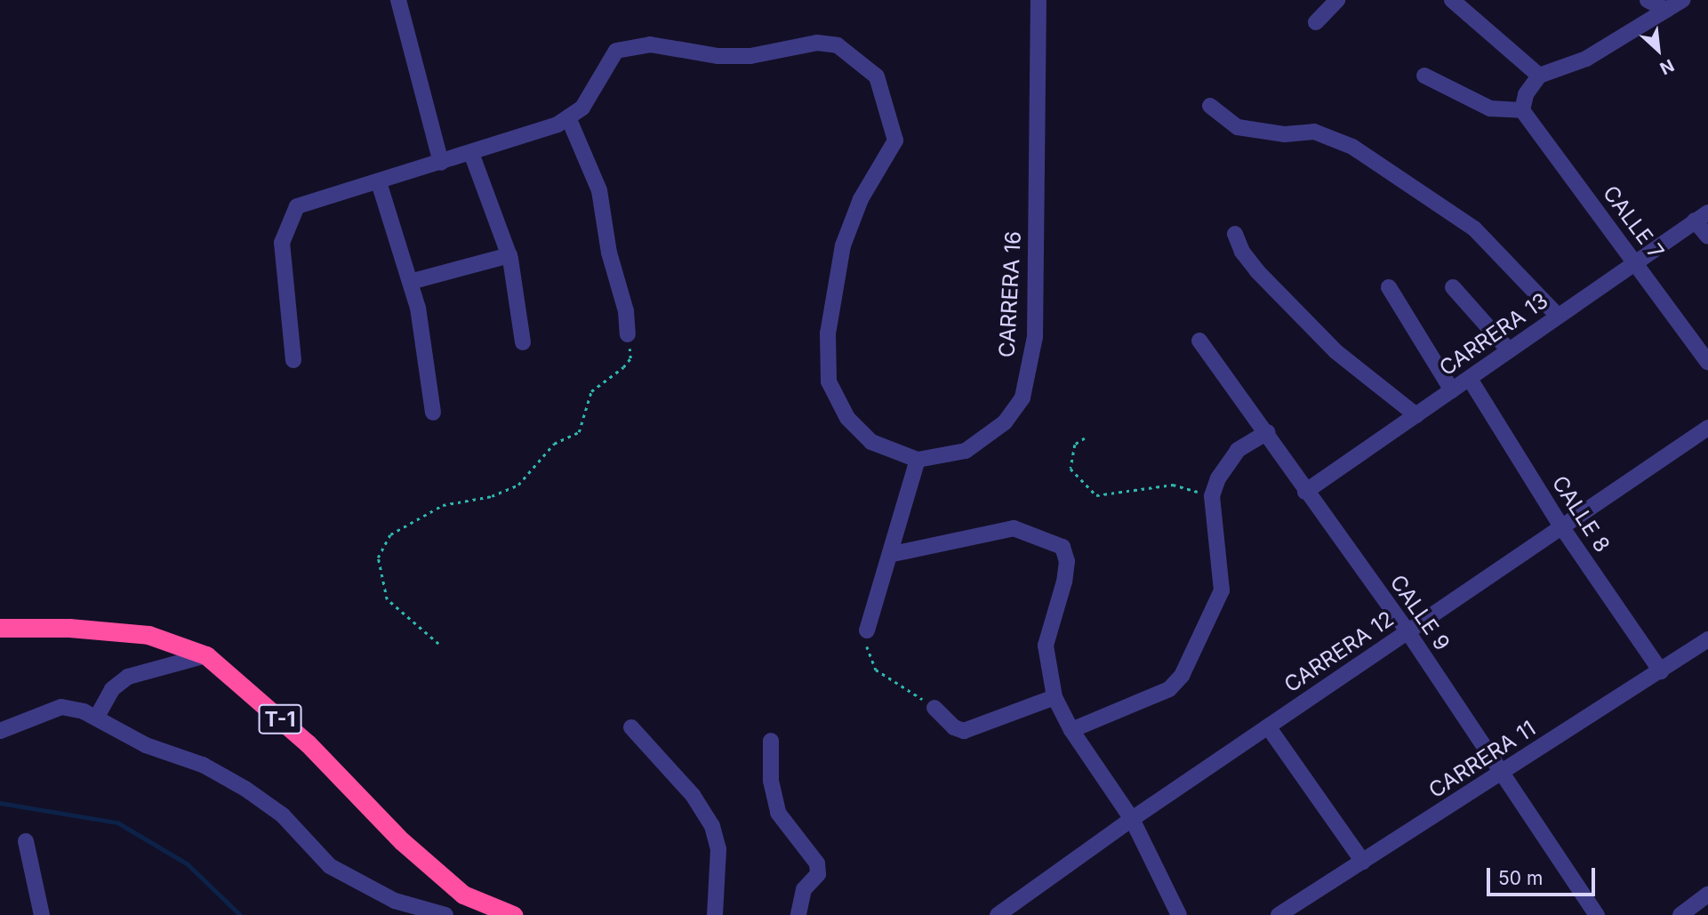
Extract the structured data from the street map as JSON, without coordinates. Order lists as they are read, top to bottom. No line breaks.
{"streets":{"highway":["T-1"],"street":["CALLE 7","CARRERA 16","CARRERA 13","CALLE 8","CALLE 9","CARRERA 12","CARRERA 11"]},"crossings":[["CALLE 7","CARRERA 13"],["CARRERA 13","CALLE 8"],["CARRERA 13","CALLE 9"],["CALLE 8","CARRERA 12"],["CALLE 8","CARRERA 11"],["CALLE 9","CARRERA 12"],["CALLE 9","CARRERA 11"]],"scale_bar":"50 m","north":"bottom right"}
